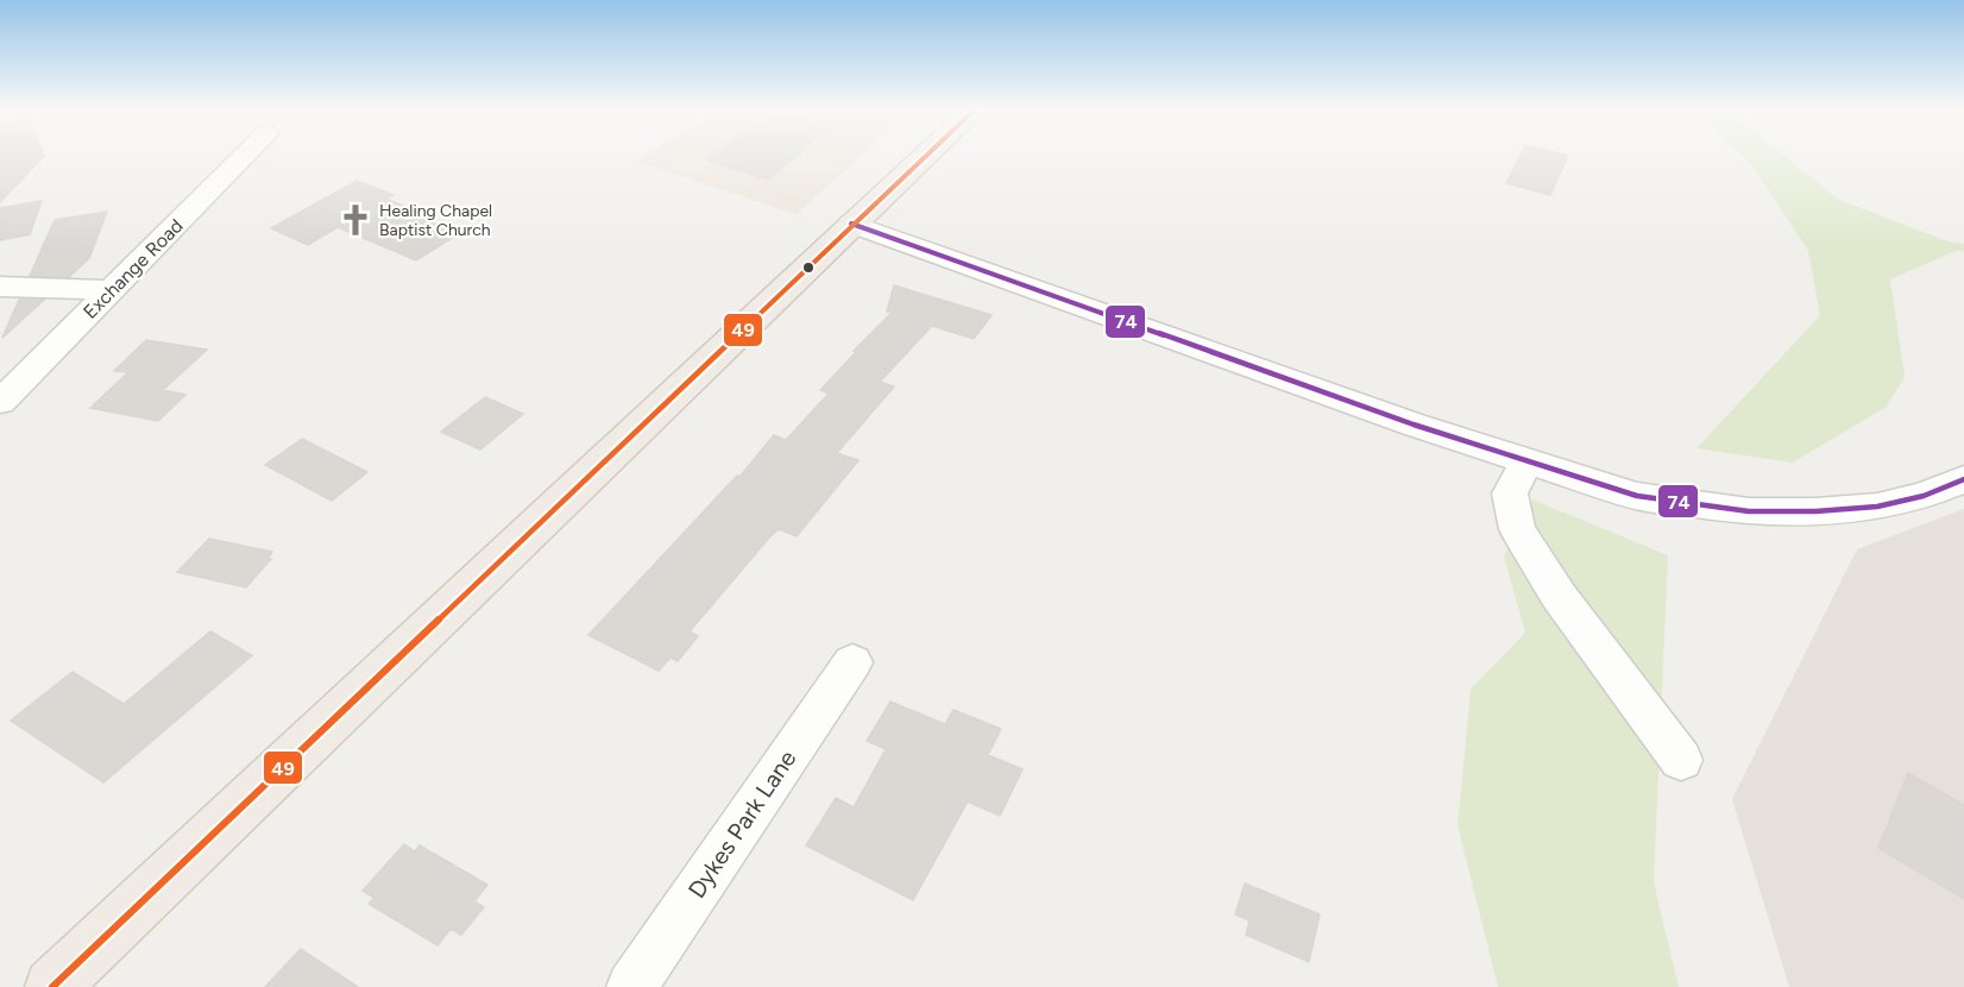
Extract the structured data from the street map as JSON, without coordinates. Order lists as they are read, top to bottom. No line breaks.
{"streets":{"street":["Exchange Road","Dykes Park Lane"]},"places":{"church":["Healing Chapel Baptist Church"]},"lines":["transit line 49","transit line 74"]}
